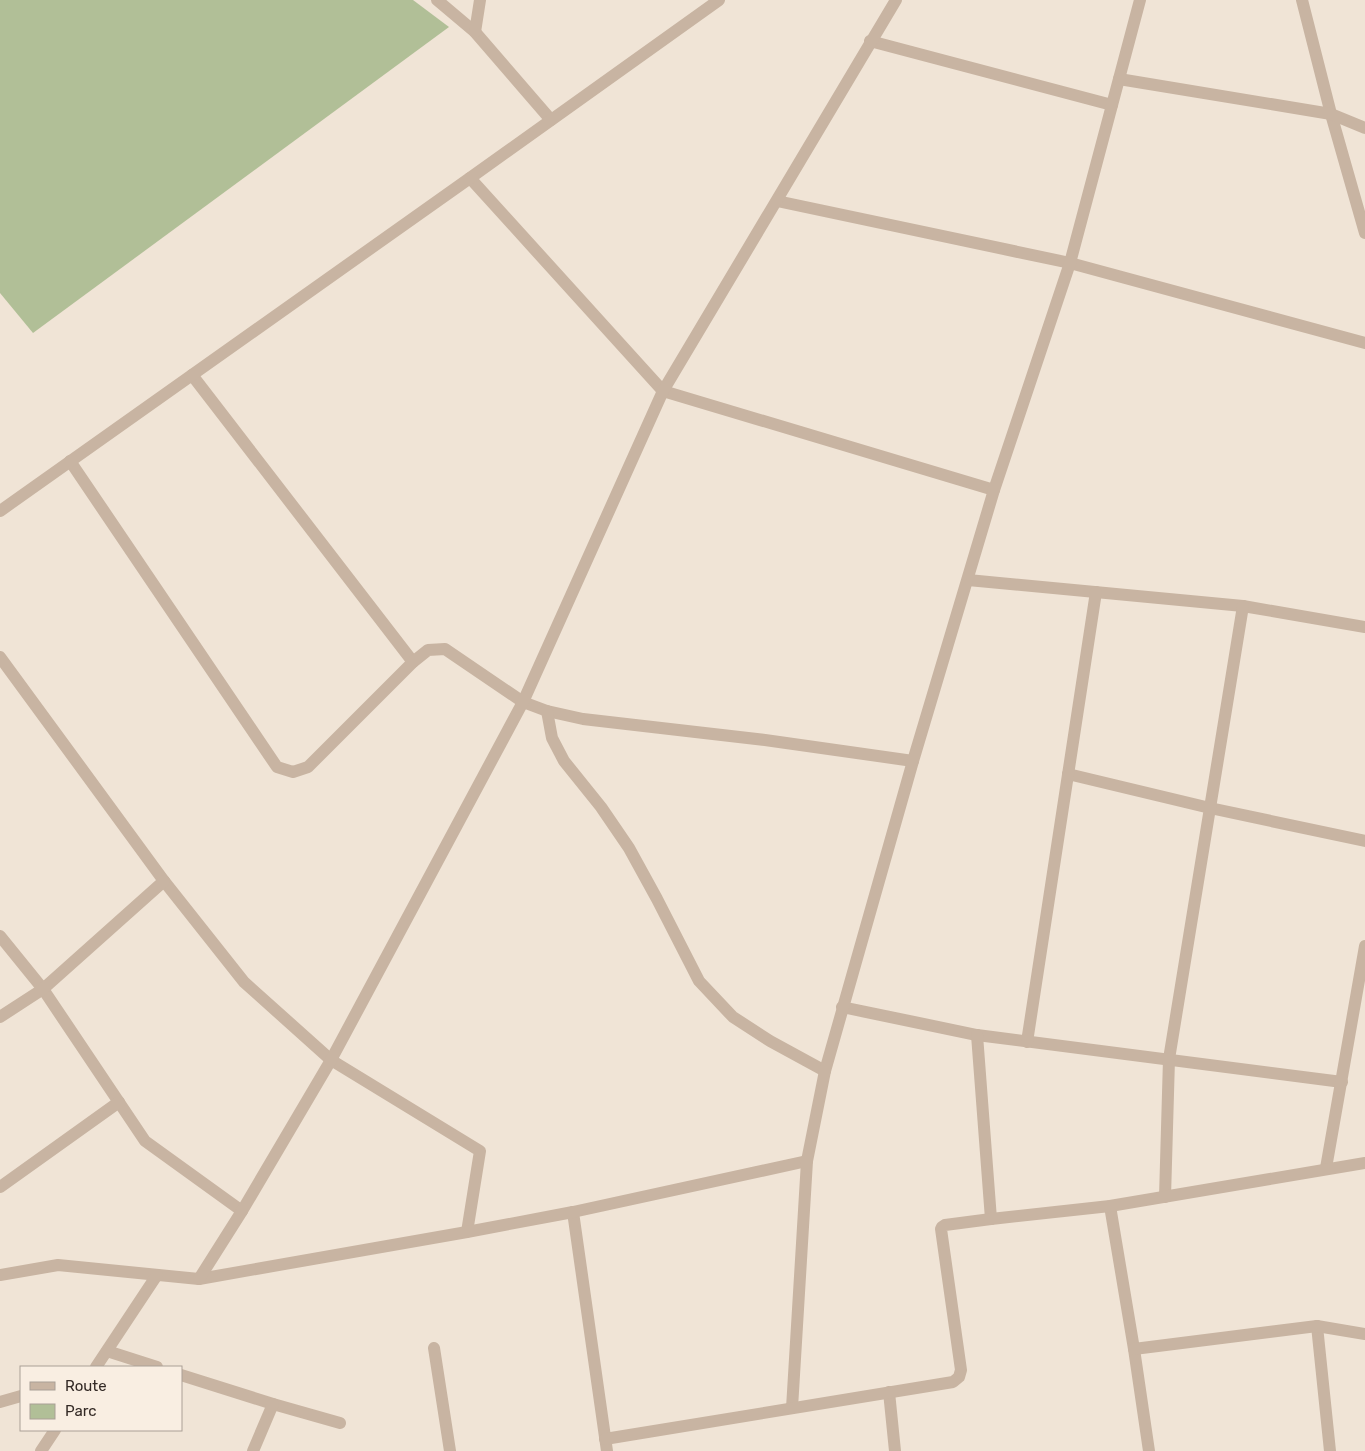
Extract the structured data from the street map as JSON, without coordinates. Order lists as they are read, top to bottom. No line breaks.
{"legend":["Route","Parc"]}
